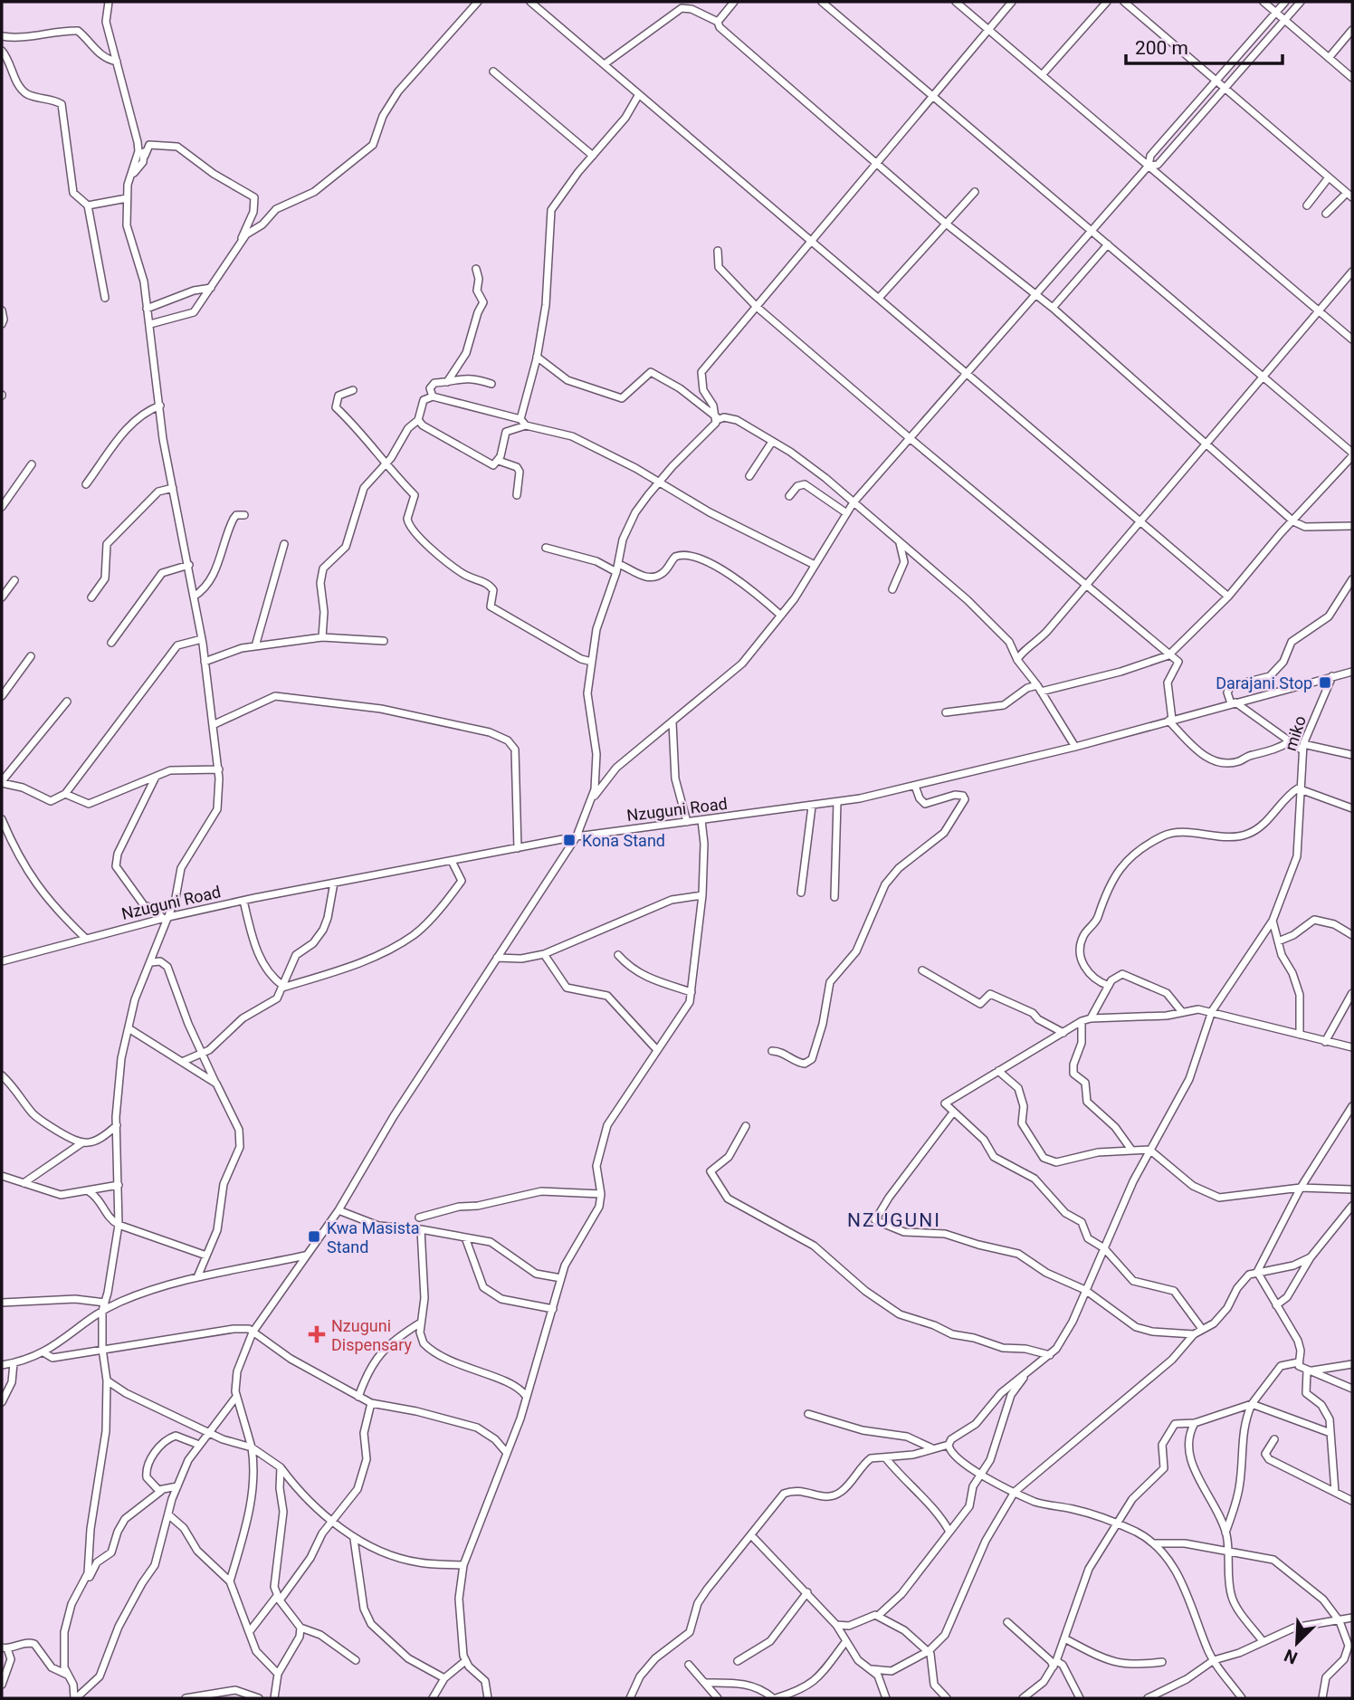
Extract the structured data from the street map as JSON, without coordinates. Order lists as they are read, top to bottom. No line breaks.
{"streets":{"street":["miko","Nzuguni Road"]},"crossings":[["miko","Nzuguni Road"]],"districts":["NZUGUNI"],"places":{"transit":["Darajani Stop","Kona Stand","Kwa Masista Stand"],"health":["Nzuguni Dispensary"]},"scale_bar":"200 m","north":"bottom left"}
